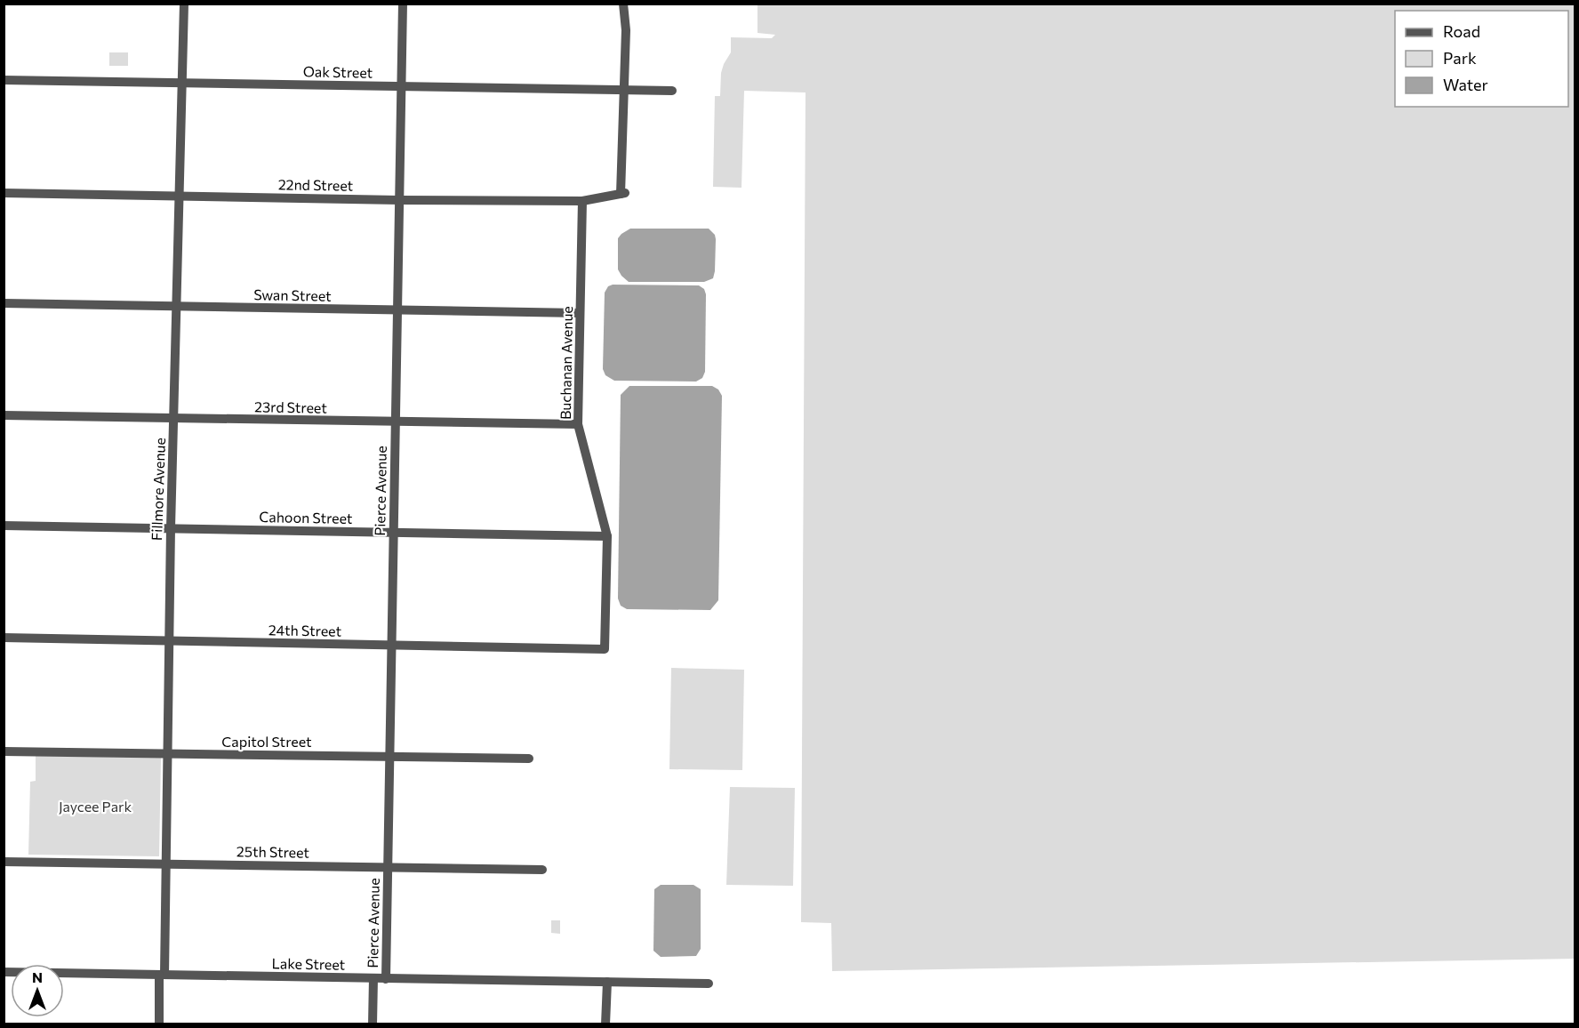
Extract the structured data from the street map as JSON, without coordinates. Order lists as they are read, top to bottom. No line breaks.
{"streets":{"street":["Oak Street","22nd Street","Swan Street","Buchanan Avenue","23rd Street","Fillmore Avenue","Pierce Avenue","Cahoon Street","24th Street","Capitol Street","25th Street","Lake Street"]},"crossings":[["Oak Street","22nd Street"],["Oak Street","Fillmore Avenue"],["Oak Street","Pierce Avenue"],["22nd Street","Buchanan Avenue"],["22nd Street","Fillmore Avenue"],["22nd Street","Pierce Avenue"],["Swan Street","Buchanan Avenue"],["Swan Street","Fillmore Avenue"],["Swan Street","Pierce Avenue"],["Buchanan Avenue","23rd Street"],["Buchanan Avenue","Cahoon Street"],["Buchanan Avenue","24th Street"],["23rd Street","Fillmore Avenue"],["23rd Street","Pierce Avenue"],["Fillmore Avenue","Cahoon Street"],["Fillmore Avenue","24th Street"],["Fillmore Avenue","Capitol Street"],["Fillmore Avenue","25th Street"],["Fillmore Avenue","Lake Street"],["Pierce Avenue","Cahoon Street"],["Pierce Avenue","24th Street"],["Pierce Avenue","Capitol Street"],["Pierce Avenue","25th Street"],["Pierce Avenue","Lake Street"]],"parks":["Jaycee Park"],"legend":["Road","Park","Water"],"north":"top"}
